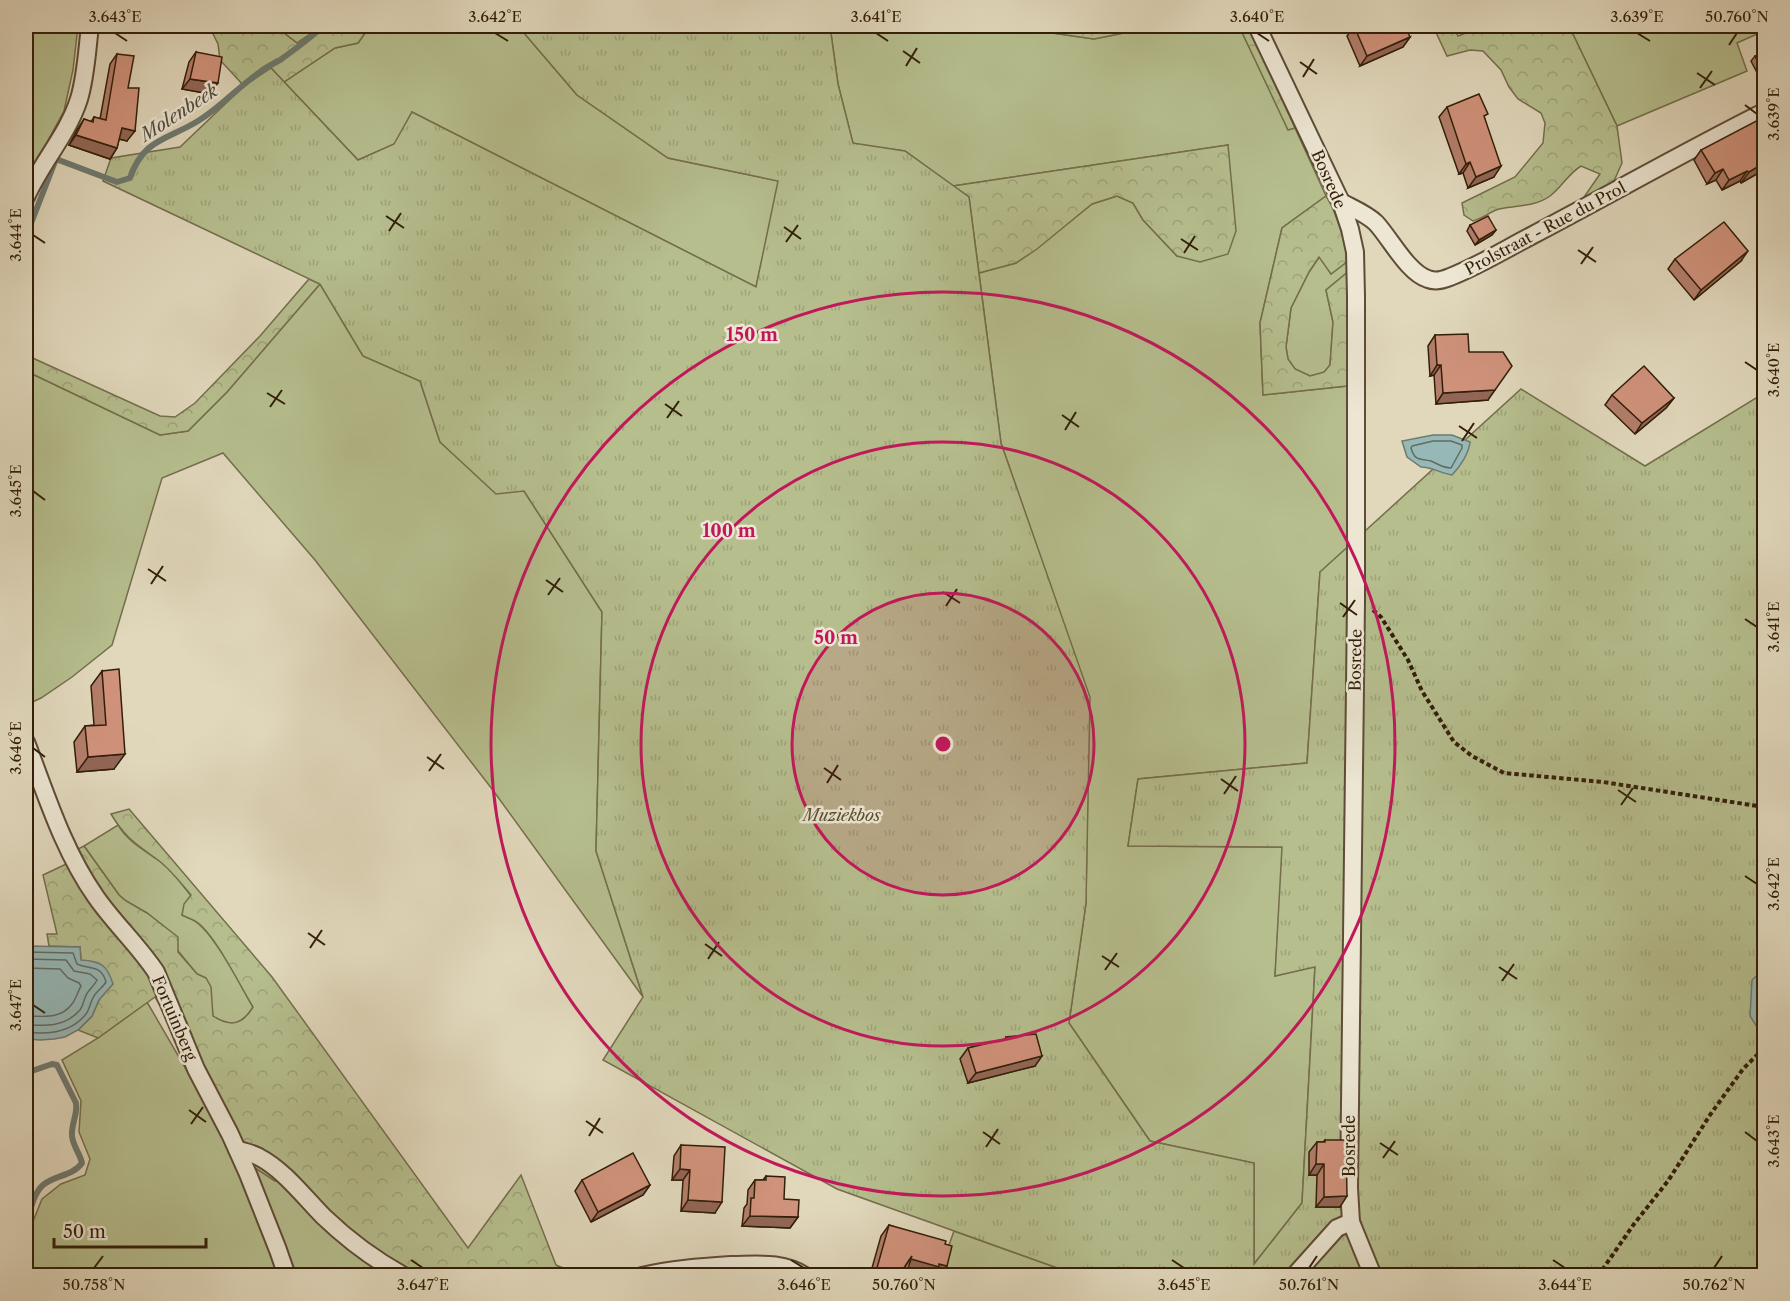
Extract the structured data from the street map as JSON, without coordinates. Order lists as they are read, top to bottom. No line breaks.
{"streets":{"street":["Bosrede","Prolstraat - Rue du Prol","Fortuinberg"]},"crossings":[["Bosrede","Prolstraat - Rue du Prol"]],"water":["Molenbeek"],"parks":["Muziekbos"],"scale_bar":"50 m","coordinates":["3.643°E","3.642°E","3.641°E","3.640°E","3.639°E","50.760°N","3.644°E","3.645°E","3.646°E","3.647°E","50.758°N","50.761°N","50.762°N"],"rings":["150 m","100 m","50 m"]}
